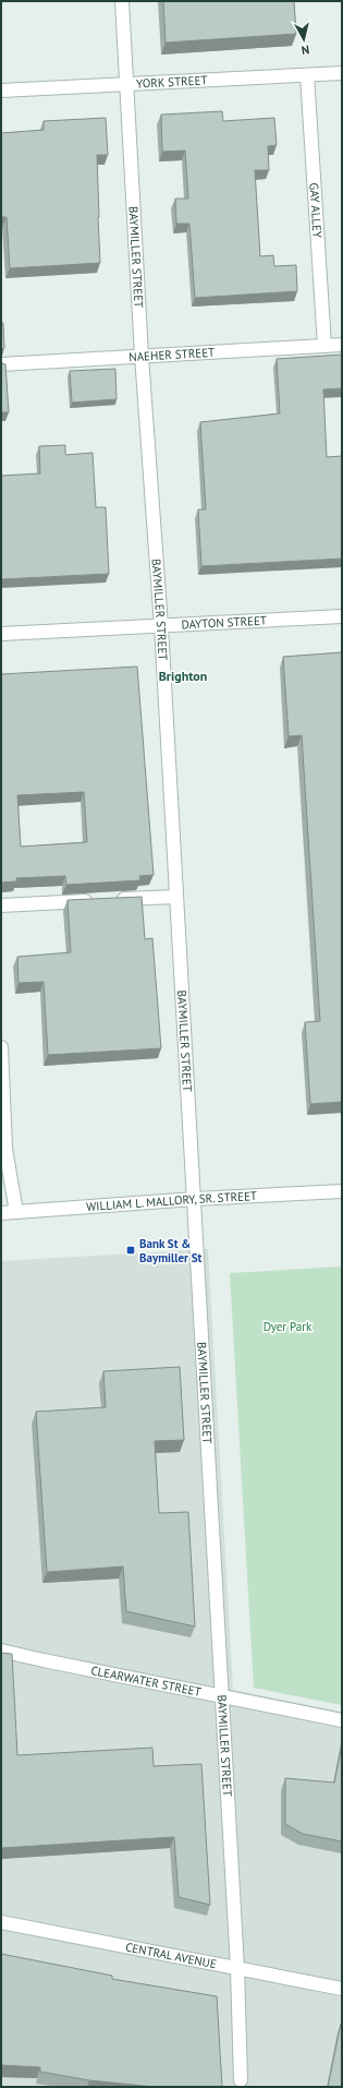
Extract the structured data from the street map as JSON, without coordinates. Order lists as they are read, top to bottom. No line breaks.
{"streets":{"street":["YORK STREET","GAY ALLEY","BAYMILLER STREET","NAEHER STREET","DAYTON STREET","WILLIAM L. MALLORY, SR. STREET","CLEARWATER STREET","CENTRAL AVENUE"]},"crossings":[["YORK STREET","GAY ALLEY"],["YORK STREET","BAYMILLER STREET"],["GAY ALLEY","NAEHER STREET"],["BAYMILLER STREET","NAEHER STREET"],["BAYMILLER STREET","DAYTON STREET"],["BAYMILLER STREET","WILLIAM L. MALLORY, SR. STREET"],["BAYMILLER STREET","CLEARWATER STREET"],["BAYMILLER STREET","CENTRAL AVENUE"]],"districts":["Brighton"],"parks":["Dyer Park"],"places":{"transit":["Bank St & Baymiller St"]},"north":"bottom"}
